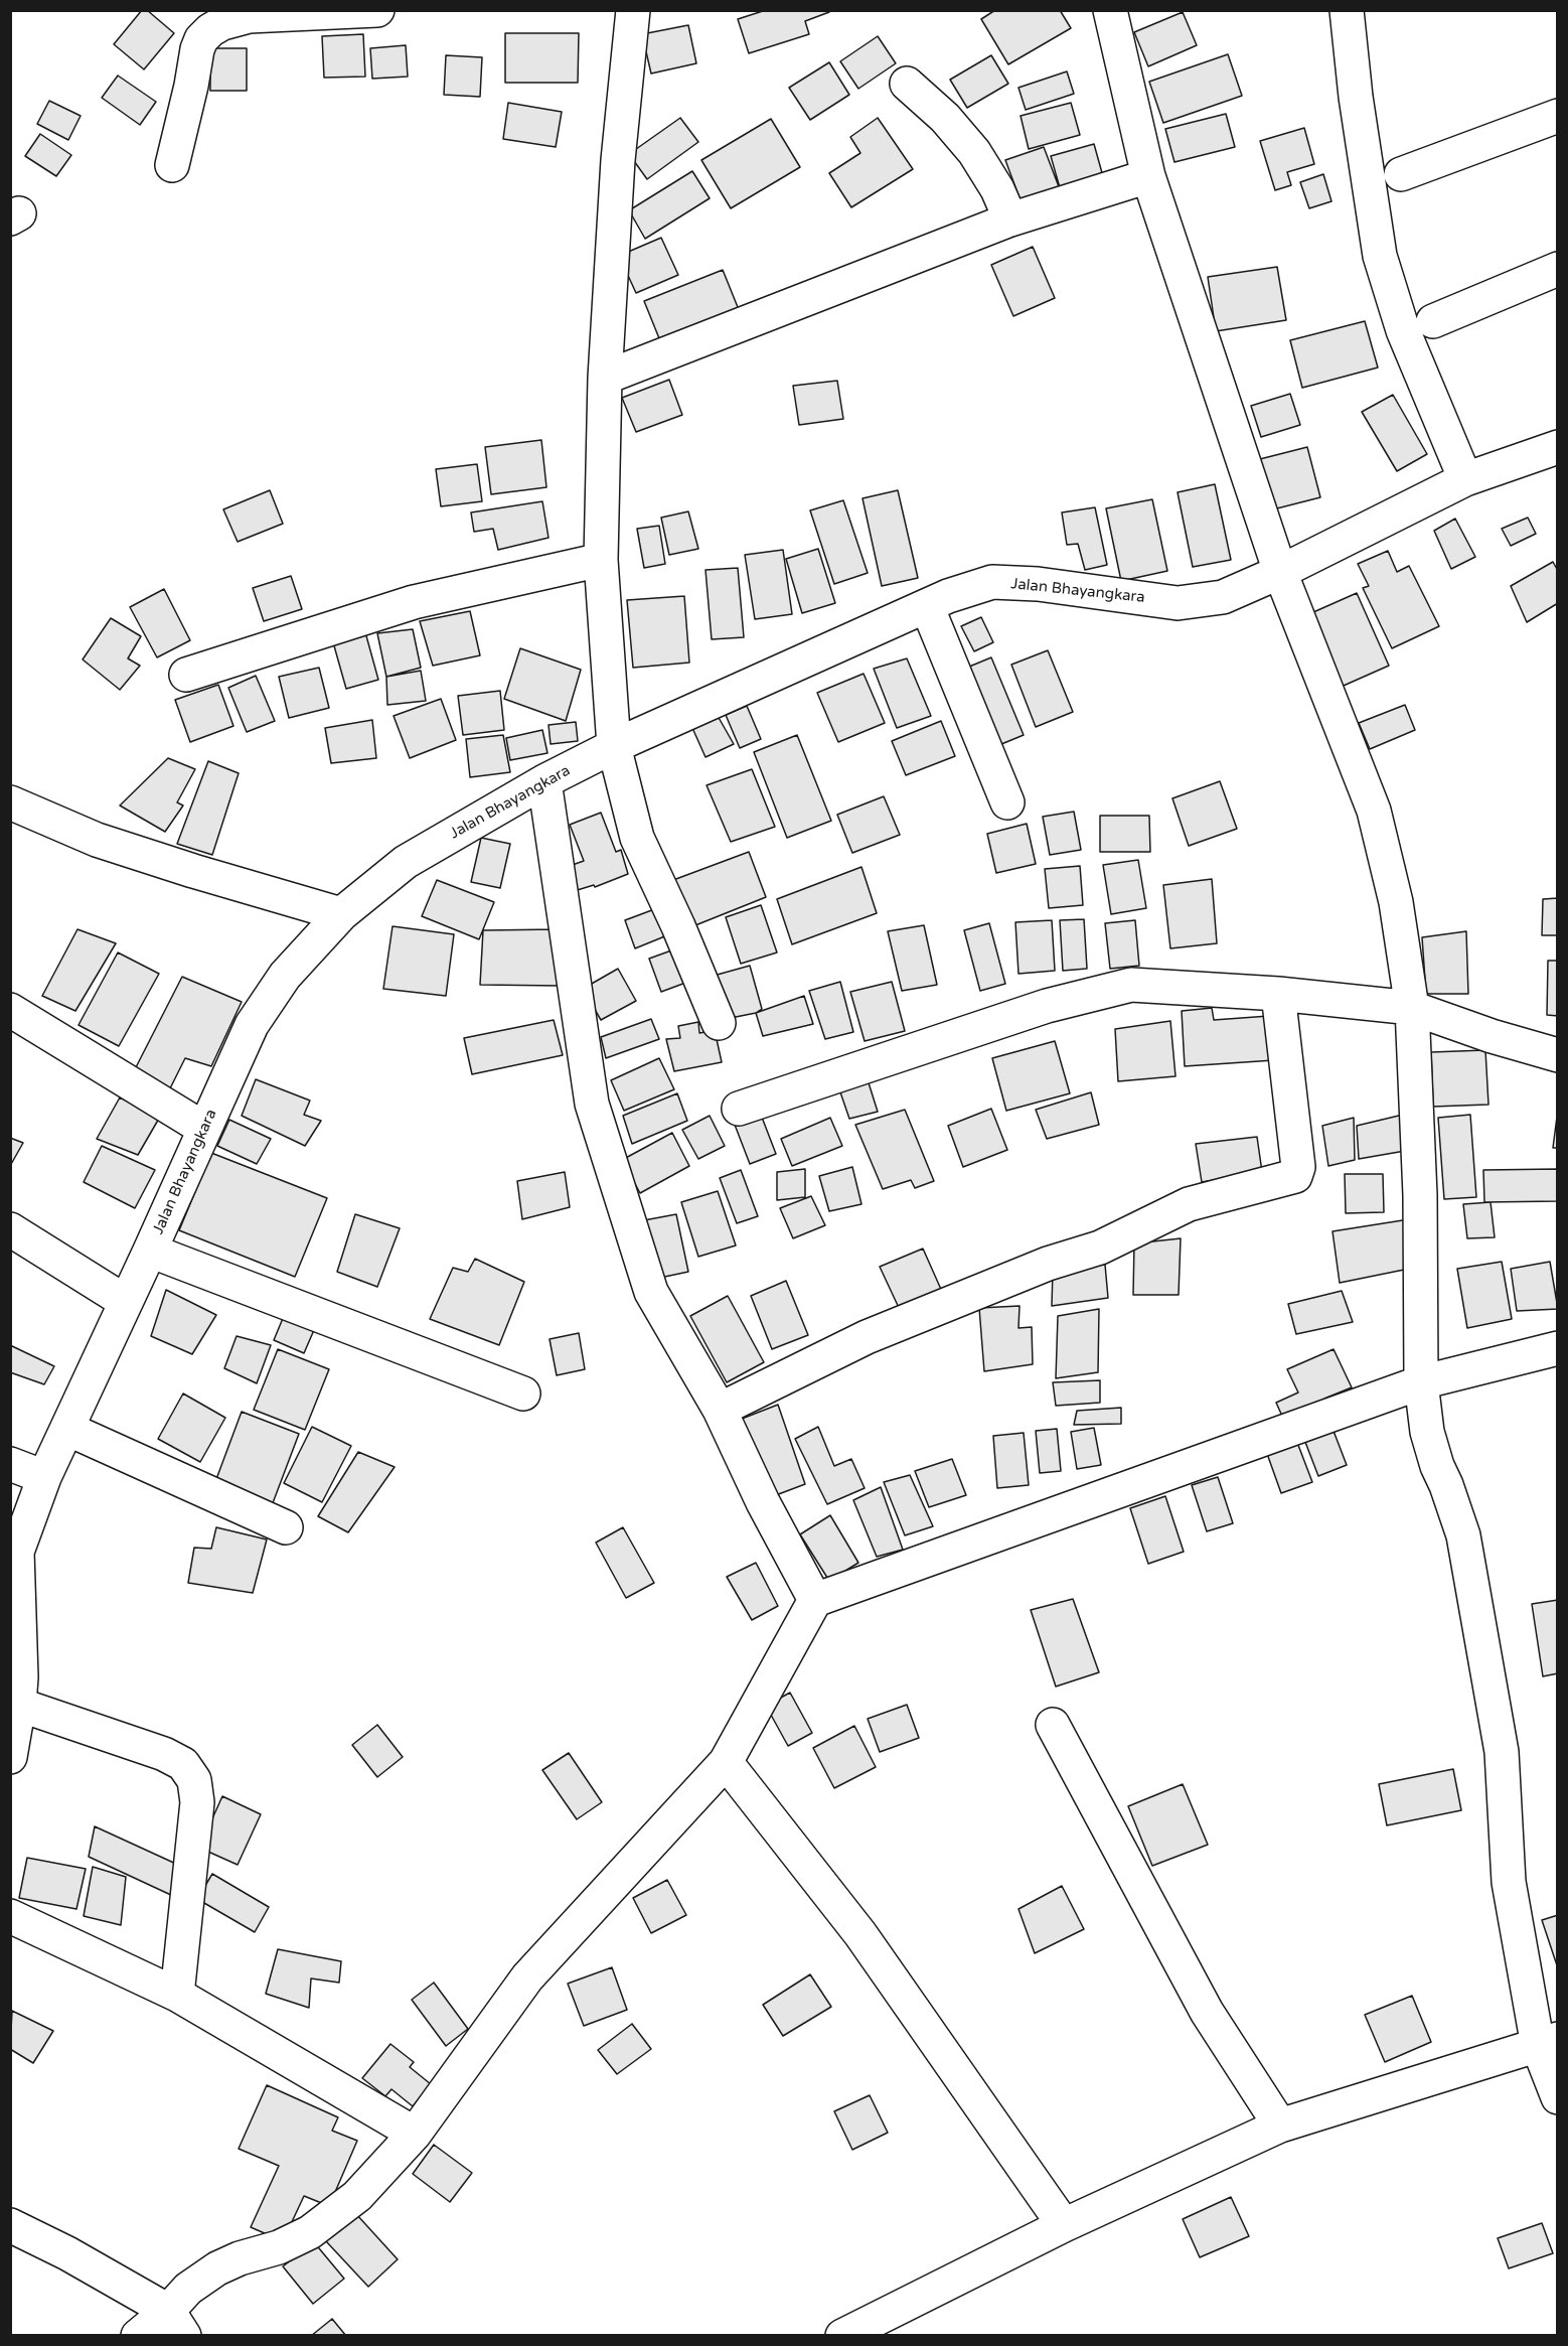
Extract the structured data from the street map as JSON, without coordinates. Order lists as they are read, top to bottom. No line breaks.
{"streets":{"street":["Jalan Bhayangkara"]}}
